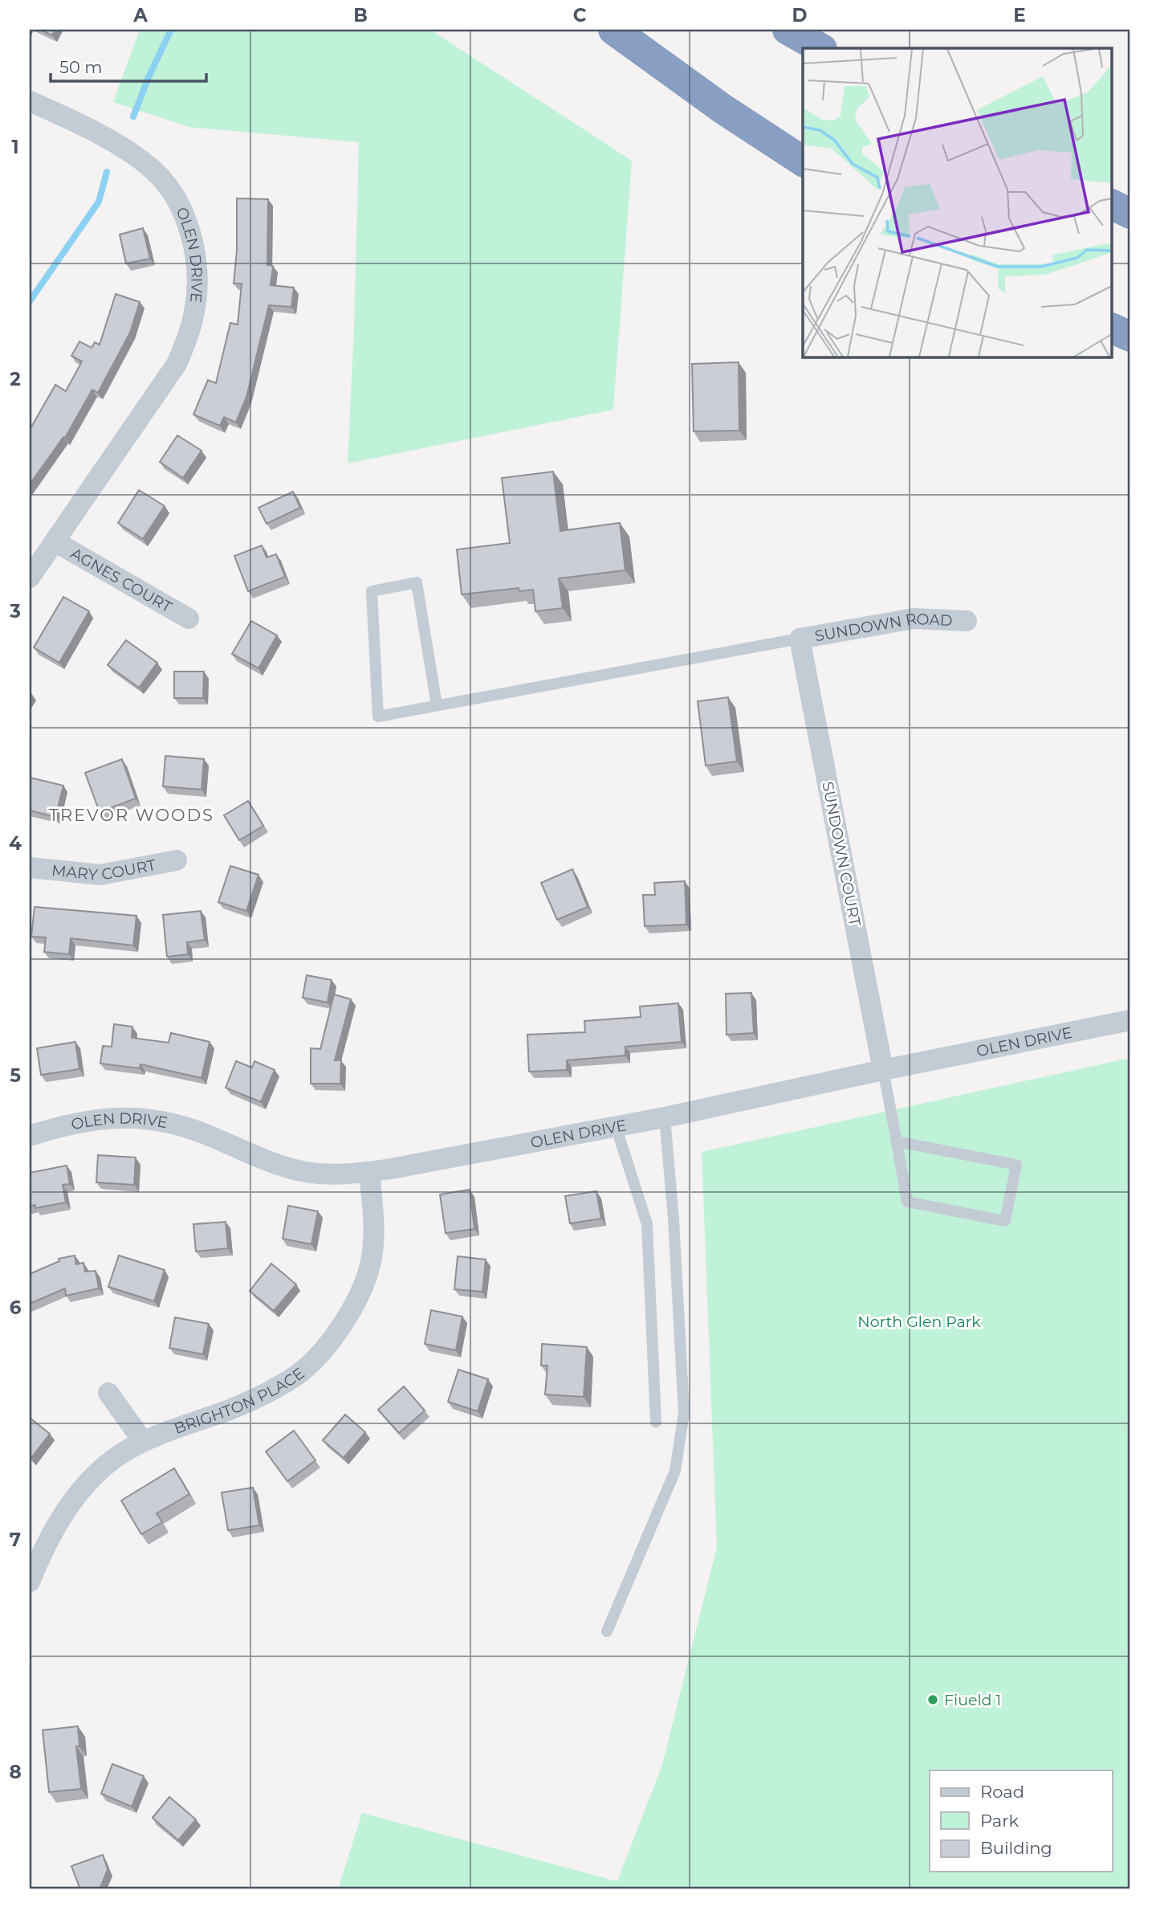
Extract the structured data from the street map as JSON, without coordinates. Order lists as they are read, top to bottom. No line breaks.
{"streets":{"street":["OLEN DRIVE","AGNES COURT","SUNDOWN ROAD","SUNDOWN COURT","MARY COURT","BRIGHTON PLACE"]},"crossings":[["OLEN DRIVE","AGNES COURT"],["OLEN DRIVE","SUNDOWN COURT"],["OLEN DRIVE","BRIGHTON PLACE"],["SUNDOWN ROAD","SUNDOWN COURT"]],"districts":["TREVOR WOODS"],"parks":["North Glen Park"],"places":["Fiueld 1"],"legend":["Road","Park","Building"],"scale_bar":"50 m","grid":{"columns":["A","B","C","D","E"],"rows":["1","2","3","4","5","6","7","8"]}}
